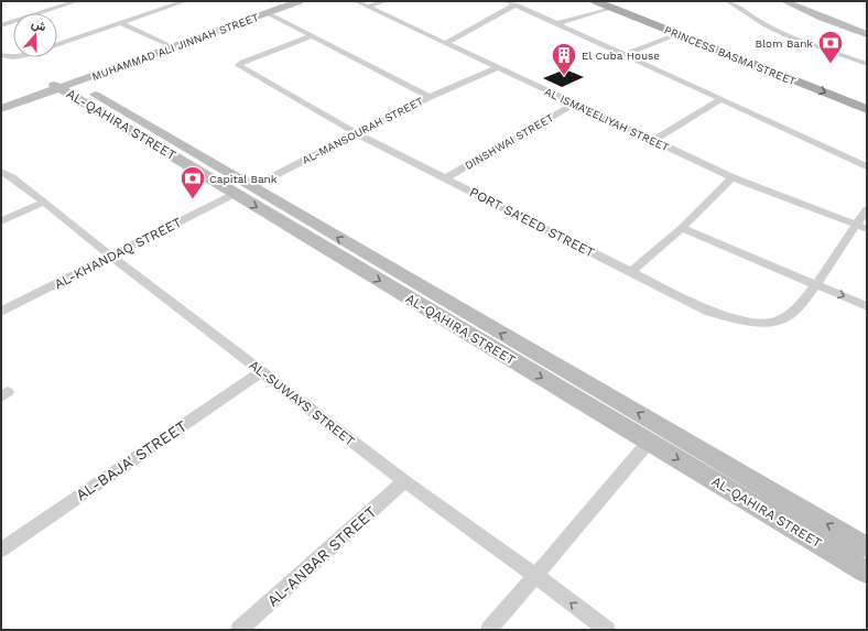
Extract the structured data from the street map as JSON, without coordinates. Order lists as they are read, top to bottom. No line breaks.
{"streets":{"main road":["MUHAMMAD ALI JINNAH STREET","PRINCESS BASMA STREET","AL-QAHIRA STREET"],"street":["AL ISMA'EELIYAH STREET","AL-MANSOURAH STREET","DINSHWAI STREET","PORT SA'EED STREET","AL-KHANDAQ STREET","AL-SUWAYS STREET","AL-BAJA' STREET","AL-ANBAR STREET"]},"crossings":[["MUHAMMAD ALI JINNAH STREET","AL-QAHIRA STREET"],["MUHAMMAD ALI JINNAH STREET","AL-MANSOURAH STREET"],["AL ISMA'EELIYAH STREET","DINSHWAI STREET"],["AL ISMA'EELIYAH STREET","PORT SA'EED STREET"],["AL-QAHIRA STREET","AL-MANSOURAH STREET"],["AL-QAHIRA STREET","AL-KHANDAQ STREET"],["AL-MANSOURAH STREET","PORT SA'EED STREET"],["AL-MANSOURAH STREET","AL-KHANDAQ STREET"],["DINSHWAI STREET","PORT SA'EED STREET"],["AL-KHANDAQ STREET","AL-SUWAYS STREET"],["AL-SUWAYS STREET","AL-BAJA' STREET"],["AL-SUWAYS STREET","AL-ANBAR STREET"]],"places":{"bank":["Blom Bank","Capital Bank"],"building":["El Cuba House"]},"north":"top"}
